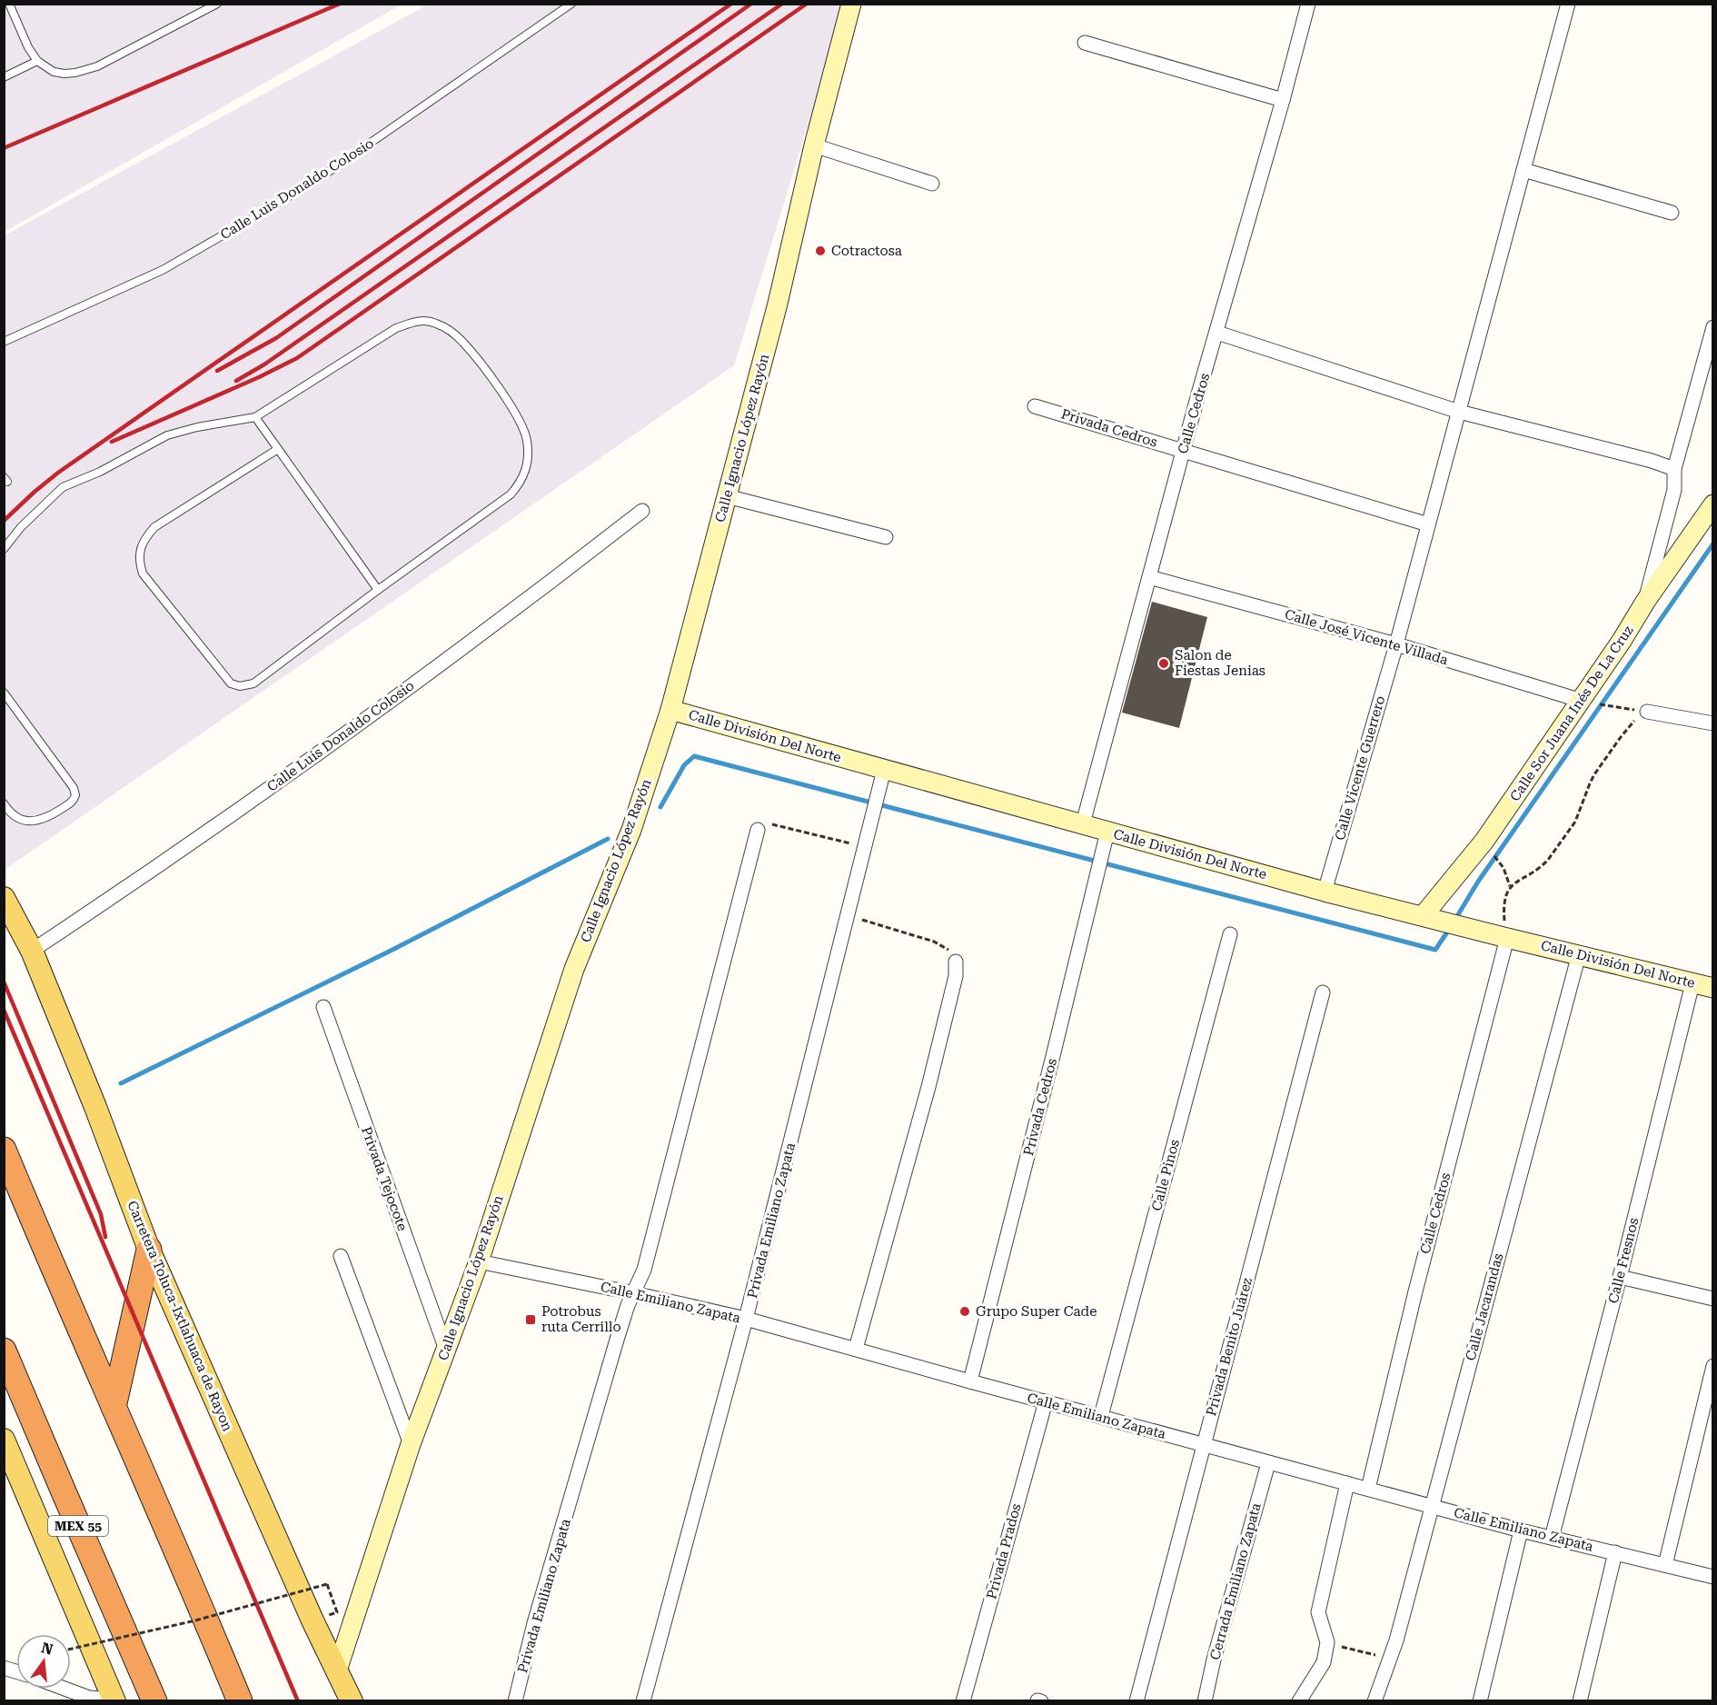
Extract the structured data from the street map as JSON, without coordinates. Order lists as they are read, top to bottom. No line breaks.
{"streets":{"highway":["MEX 55"],"main road":["Calle Ignacio López Rayón","Calle Sor Juana Inés De La Cruz","Calle División Del Norte","Carretera Toluca-Ixtlahuaca de Rayon"],"street":["Calle Luis Donaldo Colosio","Calle Cedros","Privada Cedros","Calle José Vicente Villada","Calle Vicente Guerrero","Calle Pinos","Privada Tejocote","Privada Emiliano Zapata","Calle Fresnos","Calle Emiliano Zapata","Calle Jacarandas","Privada Benito Juárez","Privada Prados","Cerrada Emiliano Zapata"]},"crossings":[["Calle Luis Donaldo Colosio","Carretera Toluca-Ixtlahuaca de Rayon"],["Calle Cedros","Privada Cedros"],["Calle Cedros","Calle José Vicente Villada"],["Calle Cedros","Calle División Del Norte"],["Calle Cedros","Calle Emiliano Zapata"],["Privada Cedros","Calle División Del Norte"],["Privada Cedros","Calle Vicente Guerrero"],["Privada Cedros","Calle Emiliano Zapata"],["Calle Ignacio López Rayón","Calle División Del Norte"],["Calle Ignacio López Rayón","Privada Tejocote"],["Calle Ignacio López Rayón","Calle Emiliano Zapata"],["Calle Ignacio López Rayón","Carretera Toluca-Ixtlahuaca de Rayon"],["Calle José Vicente Villada","Calle Sor Juana Inés De La Cruz"],["Calle José Vicente Villada","Calle Vicente Guerrero"],["Calle Sor Juana Inés De La Cruz","Calle División Del Norte"],["Calle División Del Norte","Calle Vicente Guerrero"],["Calle División Del Norte","Privada Emiliano Zapata"],["Calle División Del Norte","Calle Fresnos"],["Calle División Del Norte","Calle Jacarandas"],["Calle Pinos","Calle Emiliano Zapata"],["Privada Emiliano Zapata","Calle Emiliano Zapata"],["Calle Fresnos","Calle Emiliano Zapata"],["Calle Emiliano Zapata","Calle Jacarandas"],["Calle Emiliano Zapata","Privada Benito Juárez"],["Calle Emiliano Zapata","Privada Prados"],["Calle Emiliano Zapata","Cerrada Emiliano Zapata"]],"places":{"other":["Cotractosa","Salon de Fiestas Jenias","Grupo Super Cade"],"transit":["Potrobus ruta Cerrillo"]},"north":"top"}
